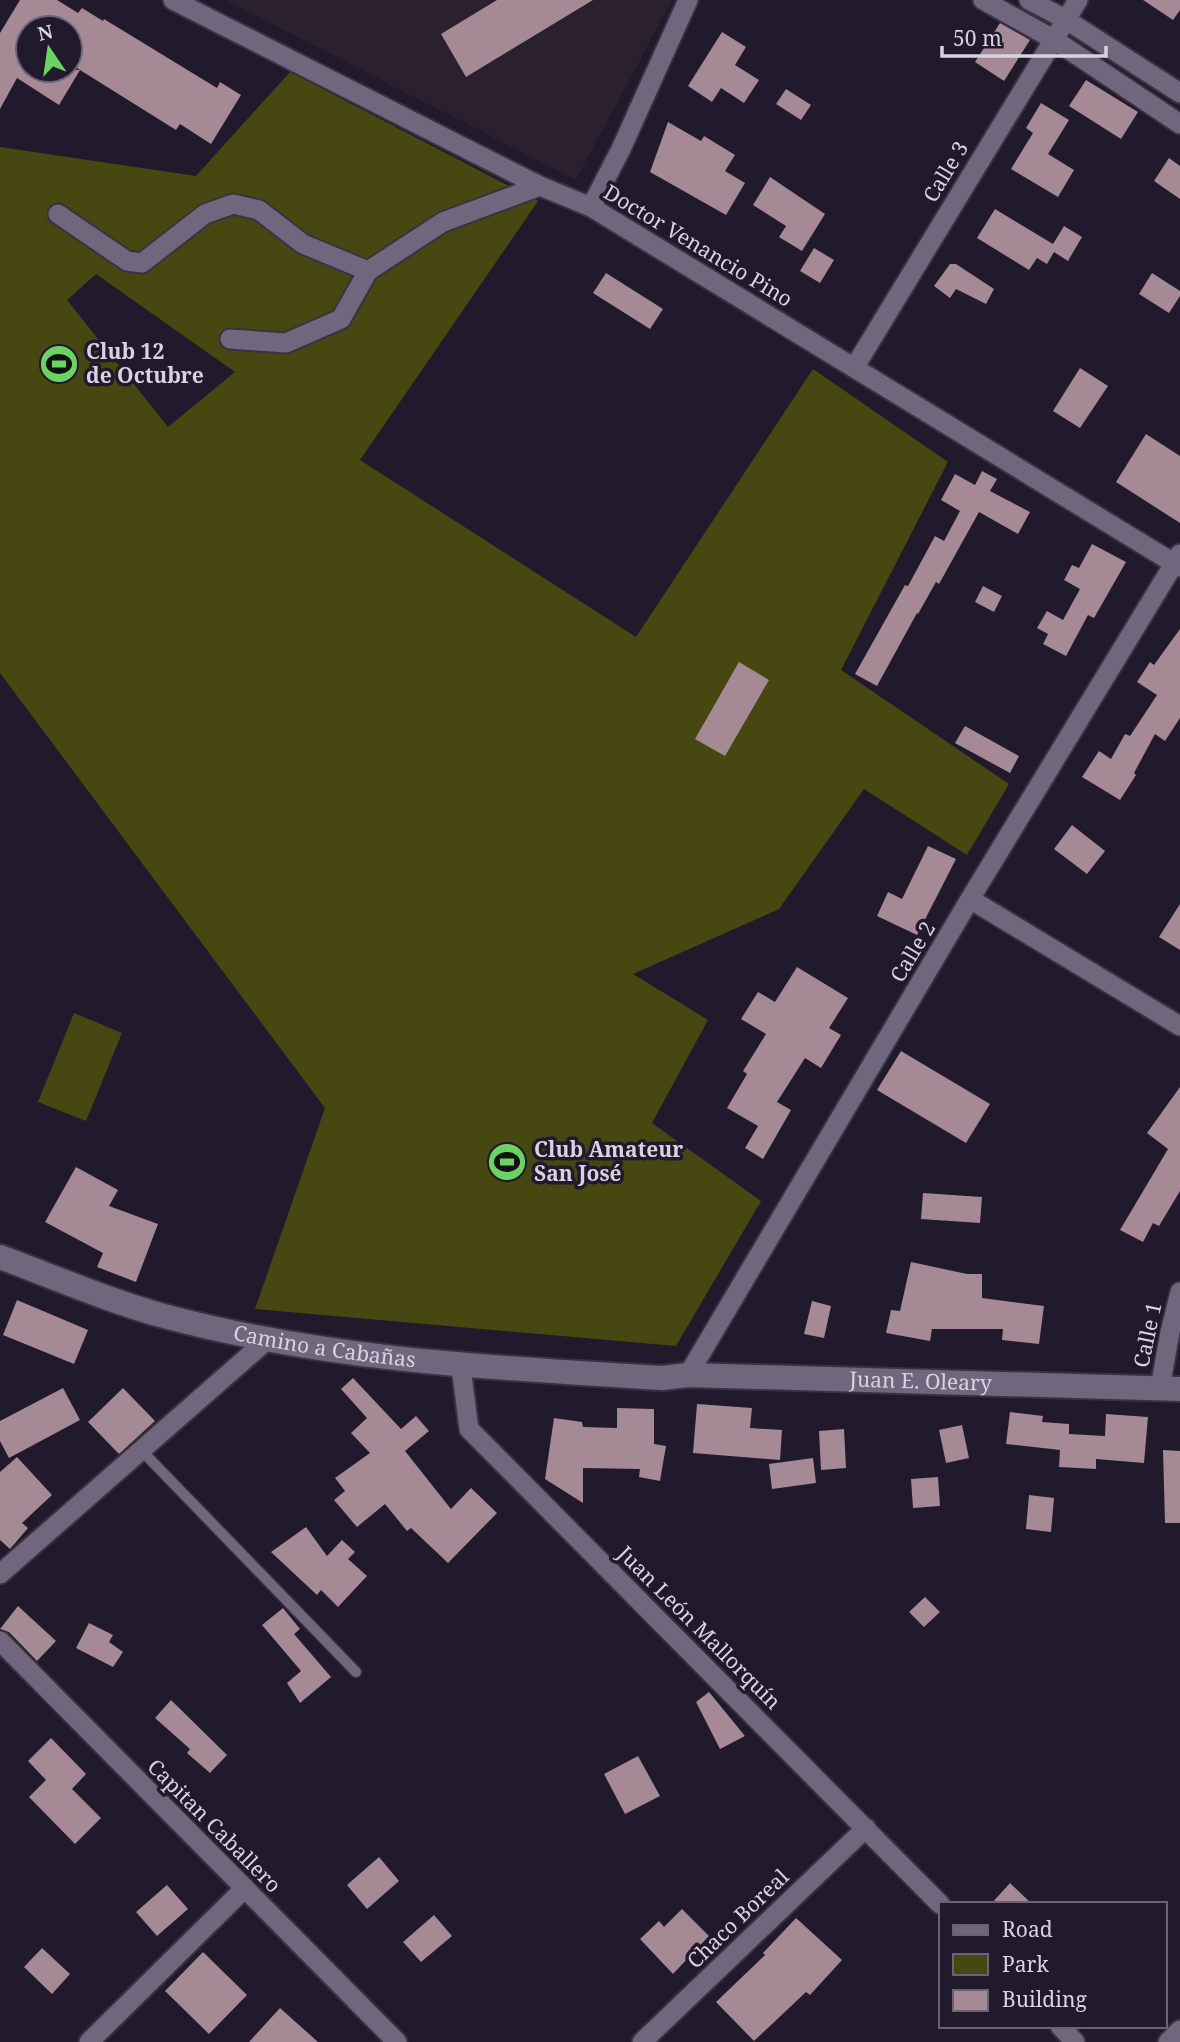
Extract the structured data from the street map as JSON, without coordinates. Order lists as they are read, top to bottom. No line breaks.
{"streets":{"street":["Calle 3","Doctor Venancio Pino","Calle 2","Calle 1","Camino a Cabañas","Juan E. Oleary","Juan León Mallorquín","Capitan Caballero","Chaco Boreal"]},"crossings":[["Calle 3","Doctor Venancio Pino"],["Doctor Venancio Pino","Calle 2"],["Calle 2","Juan E. Oleary"],["Calle 1","Juan E. Oleary"],["Camino a Cabañas","Juan E. Oleary"],["Camino a Cabañas","Juan León Mallorquín"],["Juan León Mallorquín","Chaco Boreal"]],"places":{"sports":["Club 12 de Octubre","Club Amateur San José"]},"legend":["Road","Park","Building"],"scale_bar":"50 m","north":"top"}
